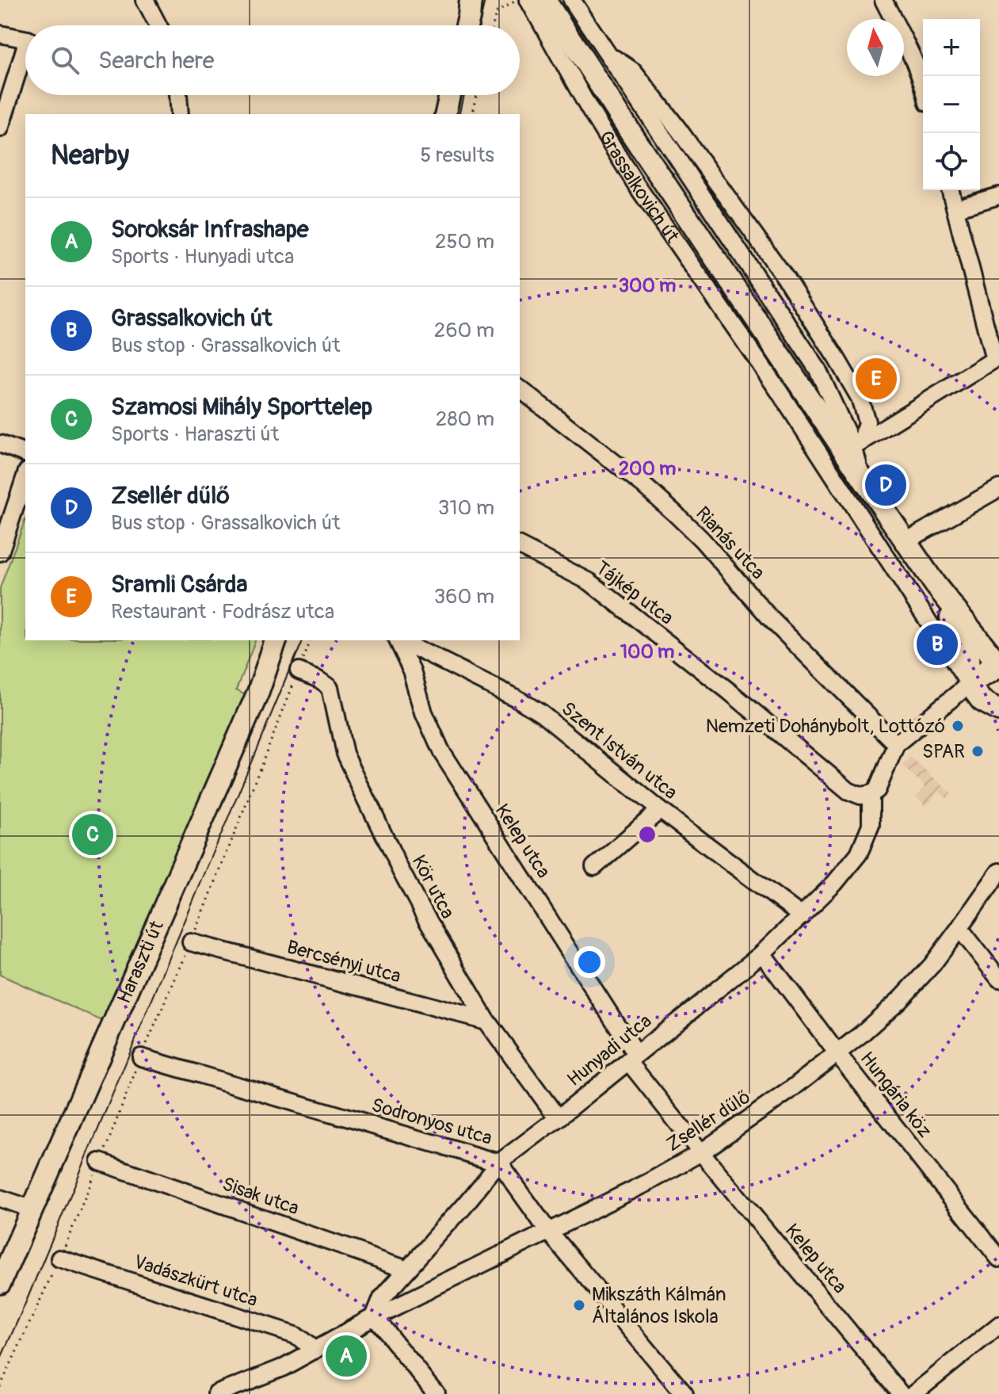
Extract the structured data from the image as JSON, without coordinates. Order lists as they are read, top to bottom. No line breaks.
{"streets":{"main road":["Grassalkovich út","Haraszti út"],"street":["Rianás utca","Tájkép utca","Szent István utca","Kelep utca","Kör utca","Bercsényi utca","Hunyadi utca","Hungária köz","Zsellér dűlő","Sodronyos utca","Sisak utca","Vadászkürt utca"]},"crossings":[["Tájkép utca","Hunyadi utca"],["Szent István utca","Hunyadi utca"],["Kelep utca","Hunyadi utca"],["Kelep utca","Zsellér dűlő"],["Kör utca","Bercsényi utca"],["Kör utca","Hunyadi utca"],["Hunyadi utca","Hungária köz"],["Hunyadi utca","Zsellér dűlő"],["Hunyadi utca","Sodronyos utca"],["Hunyadi utca","Sisak utca"],["Hungária köz","Zsellér dűlő"],["Zsellér dűlő","Sodronyos utca"]],"places":["Nemzeti Dohánybolt, Lottózó","SPAR","Mikszáth Kálmán Általános Iskola"],"north":"top","page":{"map_buttons":["+","−"],"search":"Search here","heading":["Nearby","5 results"],"list":[{"mark":"A","name":"Soroksár Infrashape","note":"Sports · Hunyadi utca","value":"250 m"},{"mark":"B","name":"Grassalkovich út","note":"Bus stop · Grassalkovich út","value":"260 m"},{"mark":"C","name":"Szamosi Mihály Sporttelep","note":"Sports · Haraszti út","value":"280 m"},{"mark":"D","name":"Zsellér dűlő","note":"Bus stop · Grassalkovich út","value":"310 m"},{"mark":"E","name":"Sramli Csárda","note":"Restaurant · Fodrász utca","value":"360 m"}],"pins":["E","D","B","C","A"]},"rings":["300 m","200 m","100 m"]}
